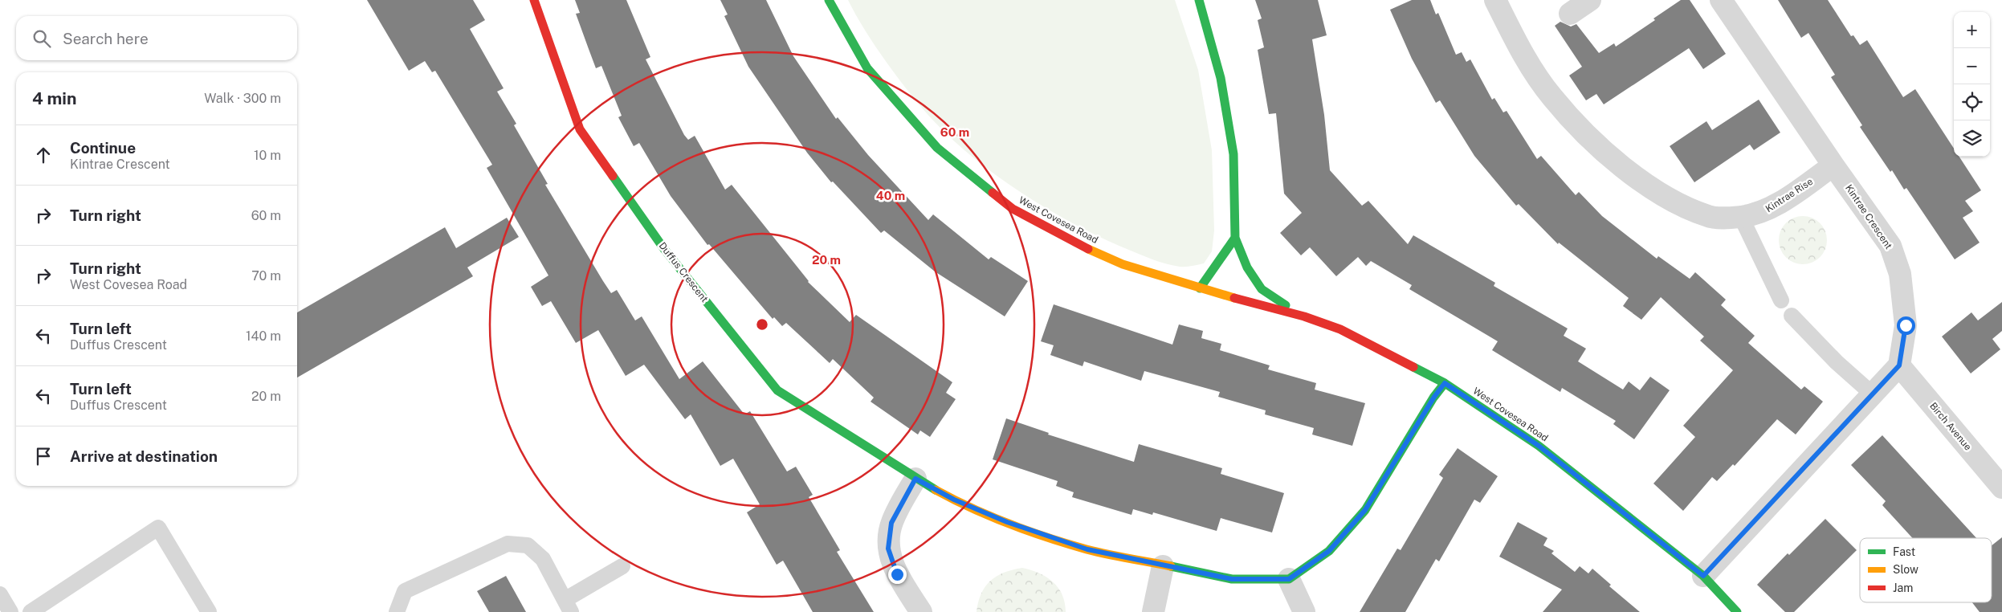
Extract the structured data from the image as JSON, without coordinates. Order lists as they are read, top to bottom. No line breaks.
{"streets":{"street":["Kintrae Rise","Kintrae Crescent","West Covesea Road","Duffus Crescent","Birch Avenue"]},"crossings":[["Kintrae Rise","Kintrae Crescent"],["Kintrae Crescent","Birch Avenue"]],"legend":["Fast","Slow","Jam"],"page":{"map_buttons":["+","−"],"search":"Search here","heading":["4 min","Walk · 300 m"],"list":[["Continue","Kintrae Crescent","10 m"],["Turn right","60 m"],["Turn right","West Covesea Road","70 m"],["Turn left","Duffus Crescent","140 m"],["Turn left","Duffus Crescent","20 m"],"Arrive at destination"]},"rings":["60 m","40 m","20 m"]}
